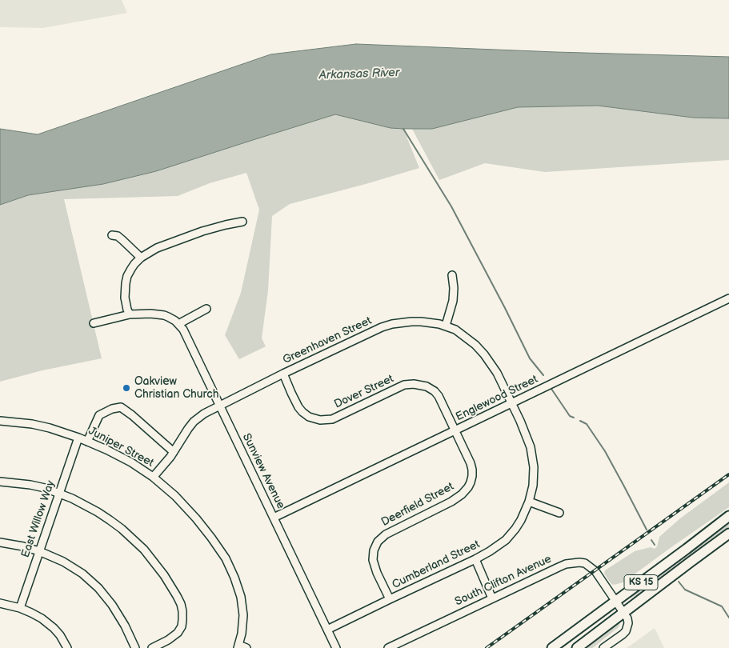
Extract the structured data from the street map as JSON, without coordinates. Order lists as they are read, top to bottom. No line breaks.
{"streets":{"main road":["KS 15"],"street":["Greenhaven Street","Dover Street","Englewood Street","Juniper Street","Sunview Avenue","Deerfield Street","East Willow Way","Cumberland Street","South Clifton Avenue"]},"crossings":[["Greenhaven Street","Dover Street"],["Greenhaven Street","Englewood Street"],["Greenhaven Street","Juniper Street"],["Greenhaven Street","Sunview Avenue"],["Greenhaven Street","Cumberland Street"],["Dover Street","Englewood Street"],["Dover Street","Deerfield Street"],["Englewood Street","Sunview Avenue"],["Englewood Street","Deerfield Street"],["Englewood Street","Cumberland Street"],["Juniper Street","East Willow Way"],["Sunview Avenue","Cumberland Street"],["Deerfield Street","Cumberland Street"],["South Clifton Avenue","KS 15"]],"water":["Arkansas River"],"places":["Oakview Christian Church"]}
